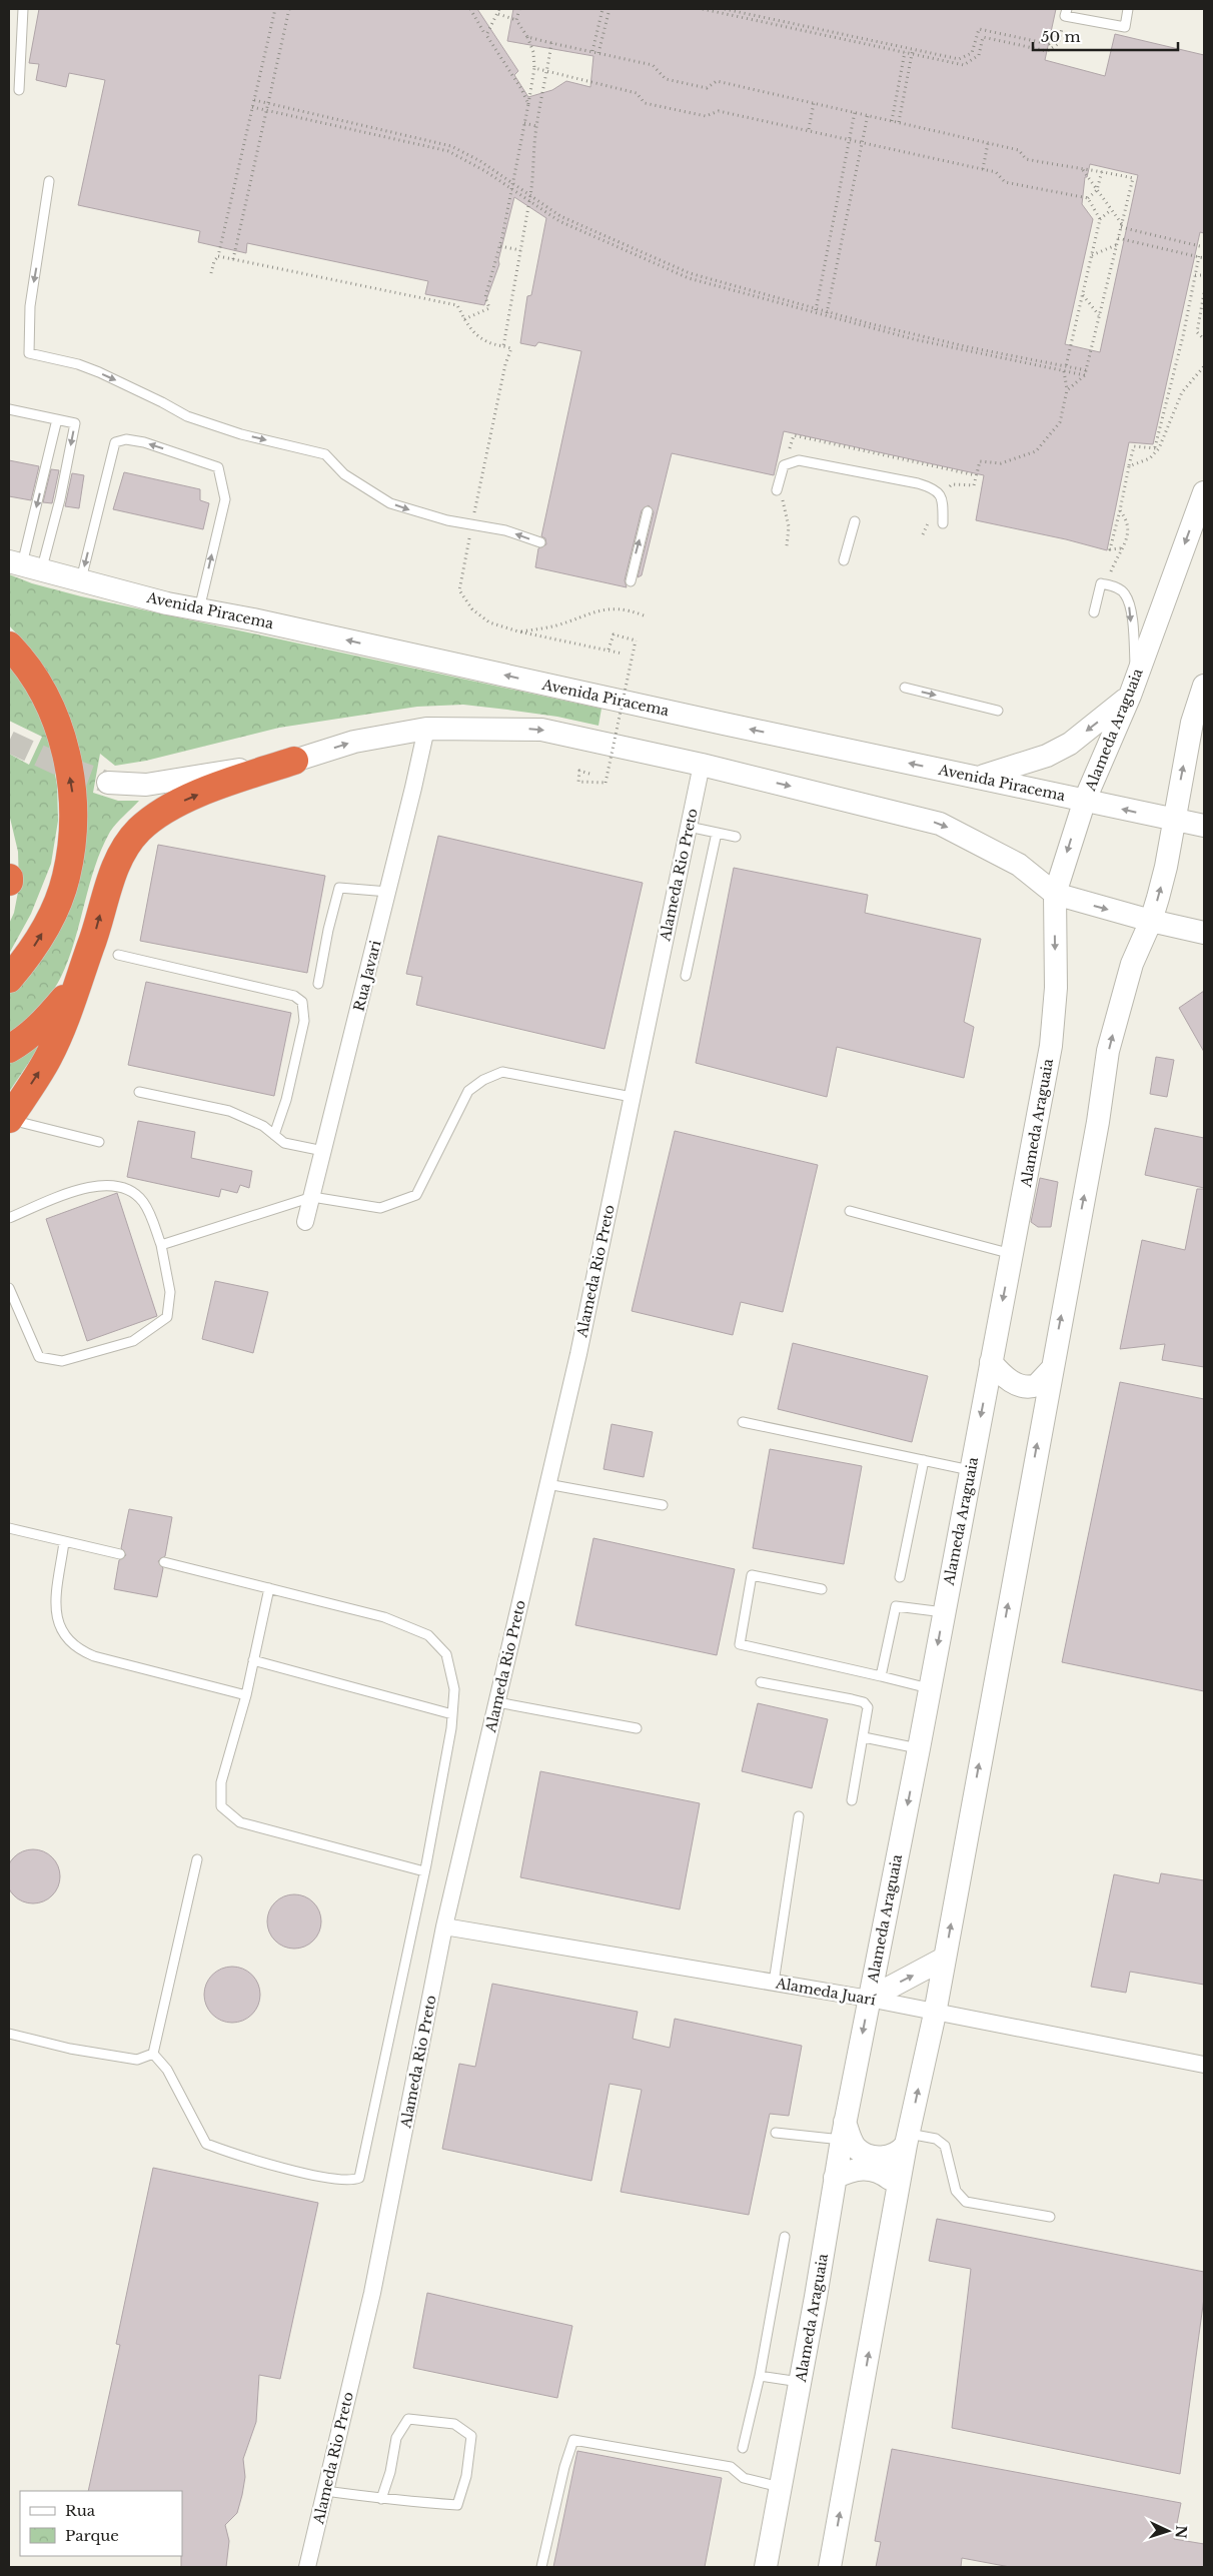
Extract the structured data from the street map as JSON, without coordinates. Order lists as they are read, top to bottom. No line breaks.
{"streets":{"street":["Avenida Piracema","Alameda Araguaia","Alameda Rio Preto","Rua Javari","Alameda Juarí"]},"crossings":[["Avenida Piracema","Alameda Araguaia"],["Alameda Araguaia","Alameda Juarí"],["Alameda Rio Preto","Alameda Juarí"]],"legend":["Rua","Parque"],"scale_bar":"50 m","north":"right"}
